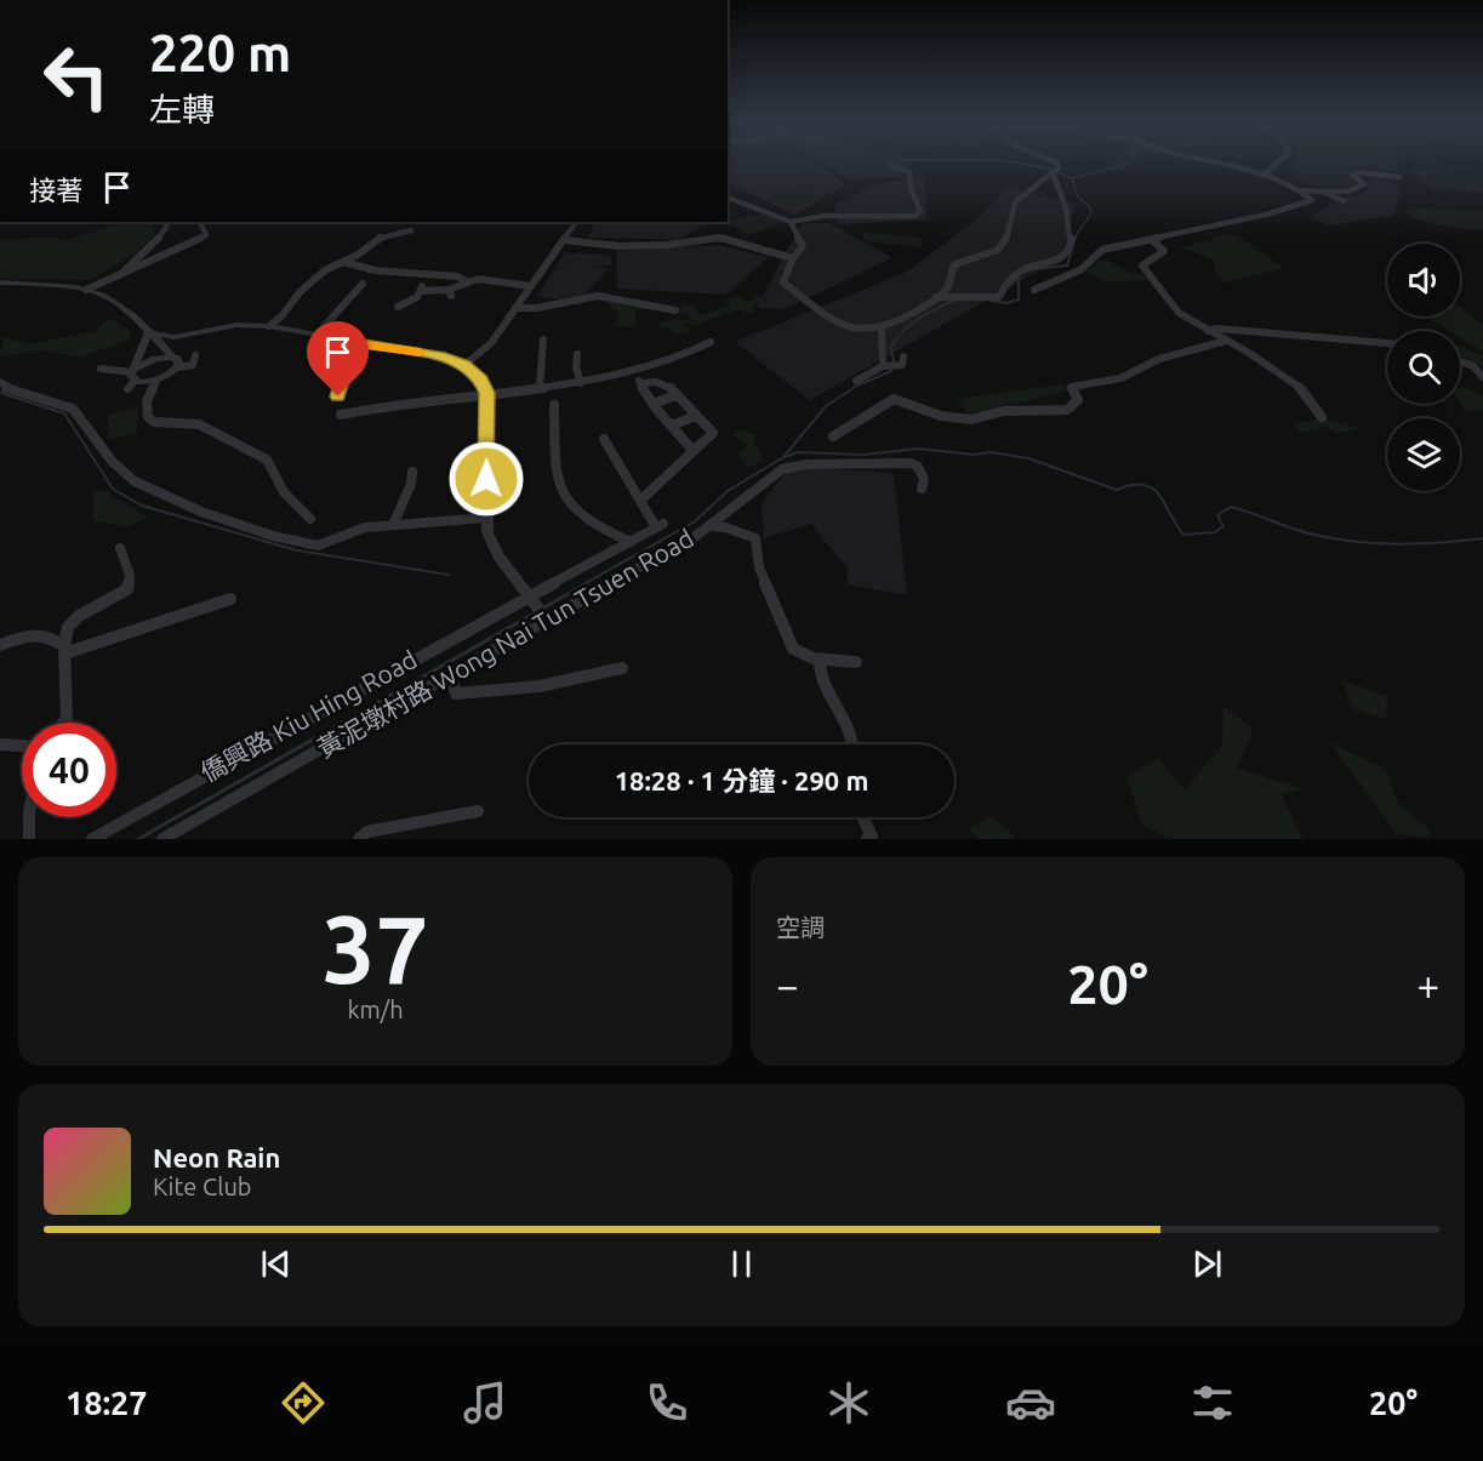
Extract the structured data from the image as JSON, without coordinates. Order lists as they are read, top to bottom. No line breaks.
{"streets":{"street":["黃泥墩村路 Wong Nai Tun Tsuen Road","僑興路 Kiu Hing Road"]},"page":{"turn":["220 m","左轉"],"then":"接著","limit":"40","trip":"18:28 · 1 分鐘 · 290 m","tile":[["37","km/h"],"空調"],"heat":["−","20°","+"],"song":["Neon Rain","Kite Club"],"tabs":["18:27","20°"]}}
